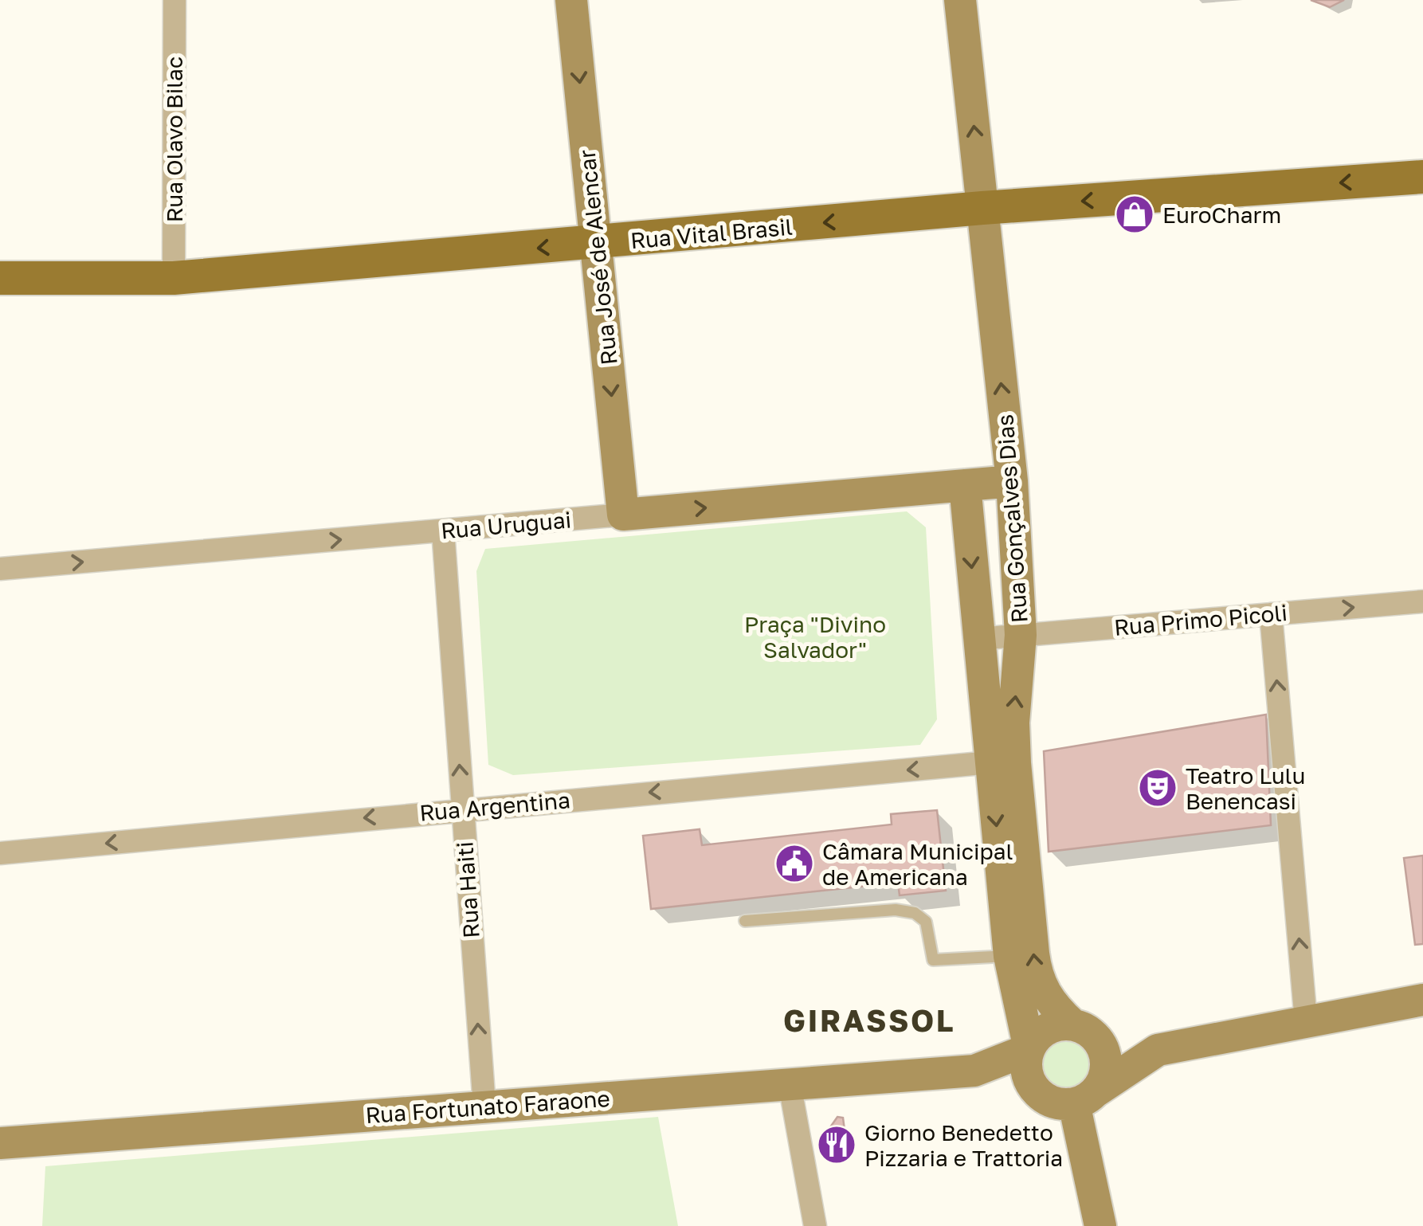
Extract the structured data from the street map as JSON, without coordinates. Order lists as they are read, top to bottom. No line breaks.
{"streets":{"main road":["Rua Vital Brasil","Rua José de Alencar","Rua Gonçalves Dias","Rua Uruguai","Rua Fortunato Faraone"],"street":["Rua Olavo Bilac","Rua Primo Picoli","Rua Argentina","Rua Haiti"]},"crossings":[["Rua Olavo Bilac","Rua Vital Brasil"],["Rua Vital Brasil","Rua José de Alencar"],["Rua Vital Brasil","Rua Gonçalves Dias"],["Rua José de Alencar","Rua Uruguai"],["Rua Gonçalves Dias","Rua Uruguai"],["Rua Gonçalves Dias","Rua Primo Picoli"],["Rua Gonçalves Dias","Rua Argentina"],["Rua Gonçalves Dias","Rua Fortunato Faraone"],["Rua Uruguai","Rua Haiti"],["Rua Argentina","Rua Haiti"],["Rua Haiti","Rua Fortunato Faraone"]],"one_way":["Rua Vital Brasil","Rua José de Alencar","Rua Uruguai","Rua Argentina","Rua Haiti"],"districts":["GIRASSOL"],"parks":["Praça \"Divino Salvador\""],"places":{"shop":["EuroCharm"],"theatre":["Teatro Lulu Benencasi"],"public building":["Câmara Municipal de Americana"],"restaurant":["Giorno Benedetto Pizzaria e Trattoria"]}}
